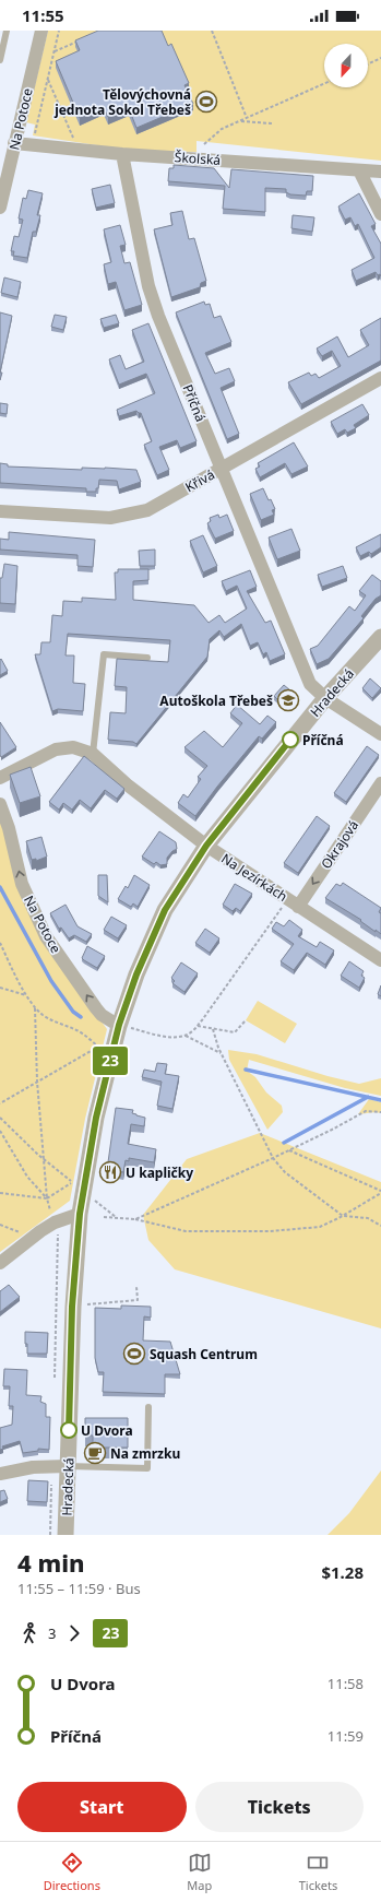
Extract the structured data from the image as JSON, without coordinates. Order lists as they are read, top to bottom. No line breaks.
{"streets":{"street":["Na Potoce","Školská","Příčná","Křivá","Hradecká","Okrajová","Na Jezírkách"]},"crossings":[["Na Potoce","Školská"],["Na Potoce","Hradecká"],["Školská","Příčná"],["Příčná","Křivá"],["Příčná","Hradecká"],["Hradecká","Na Jezírkách"],["Okrajová","Na Jezírkách"]],"one_way":["Na Potoce","Okrajová"],"places":{"sports":["Tělovýchovná jednota Sokol Třebeš","Squash Centrum"],"school or university":["Autoškola Třebeš"],"other":["Příčná","U Dvora"],"restaurant":["U kapličky"],"cafe":["Na zmrzku"]},"lines":["bus line 23"],"north":"bottom","page":{"status":"11:55","on_map":"23","heading":["4 min","11:55 – 11:59 · Bus","$1.28"],"legs":["3","23"],"list":[{"name":"U Dvora","value":"11:58"},{"name":"Příčná","value":"11:59"}],"buttons":["Start","Tickets"],"tabs":["Directions","Map","Tickets"]}}
